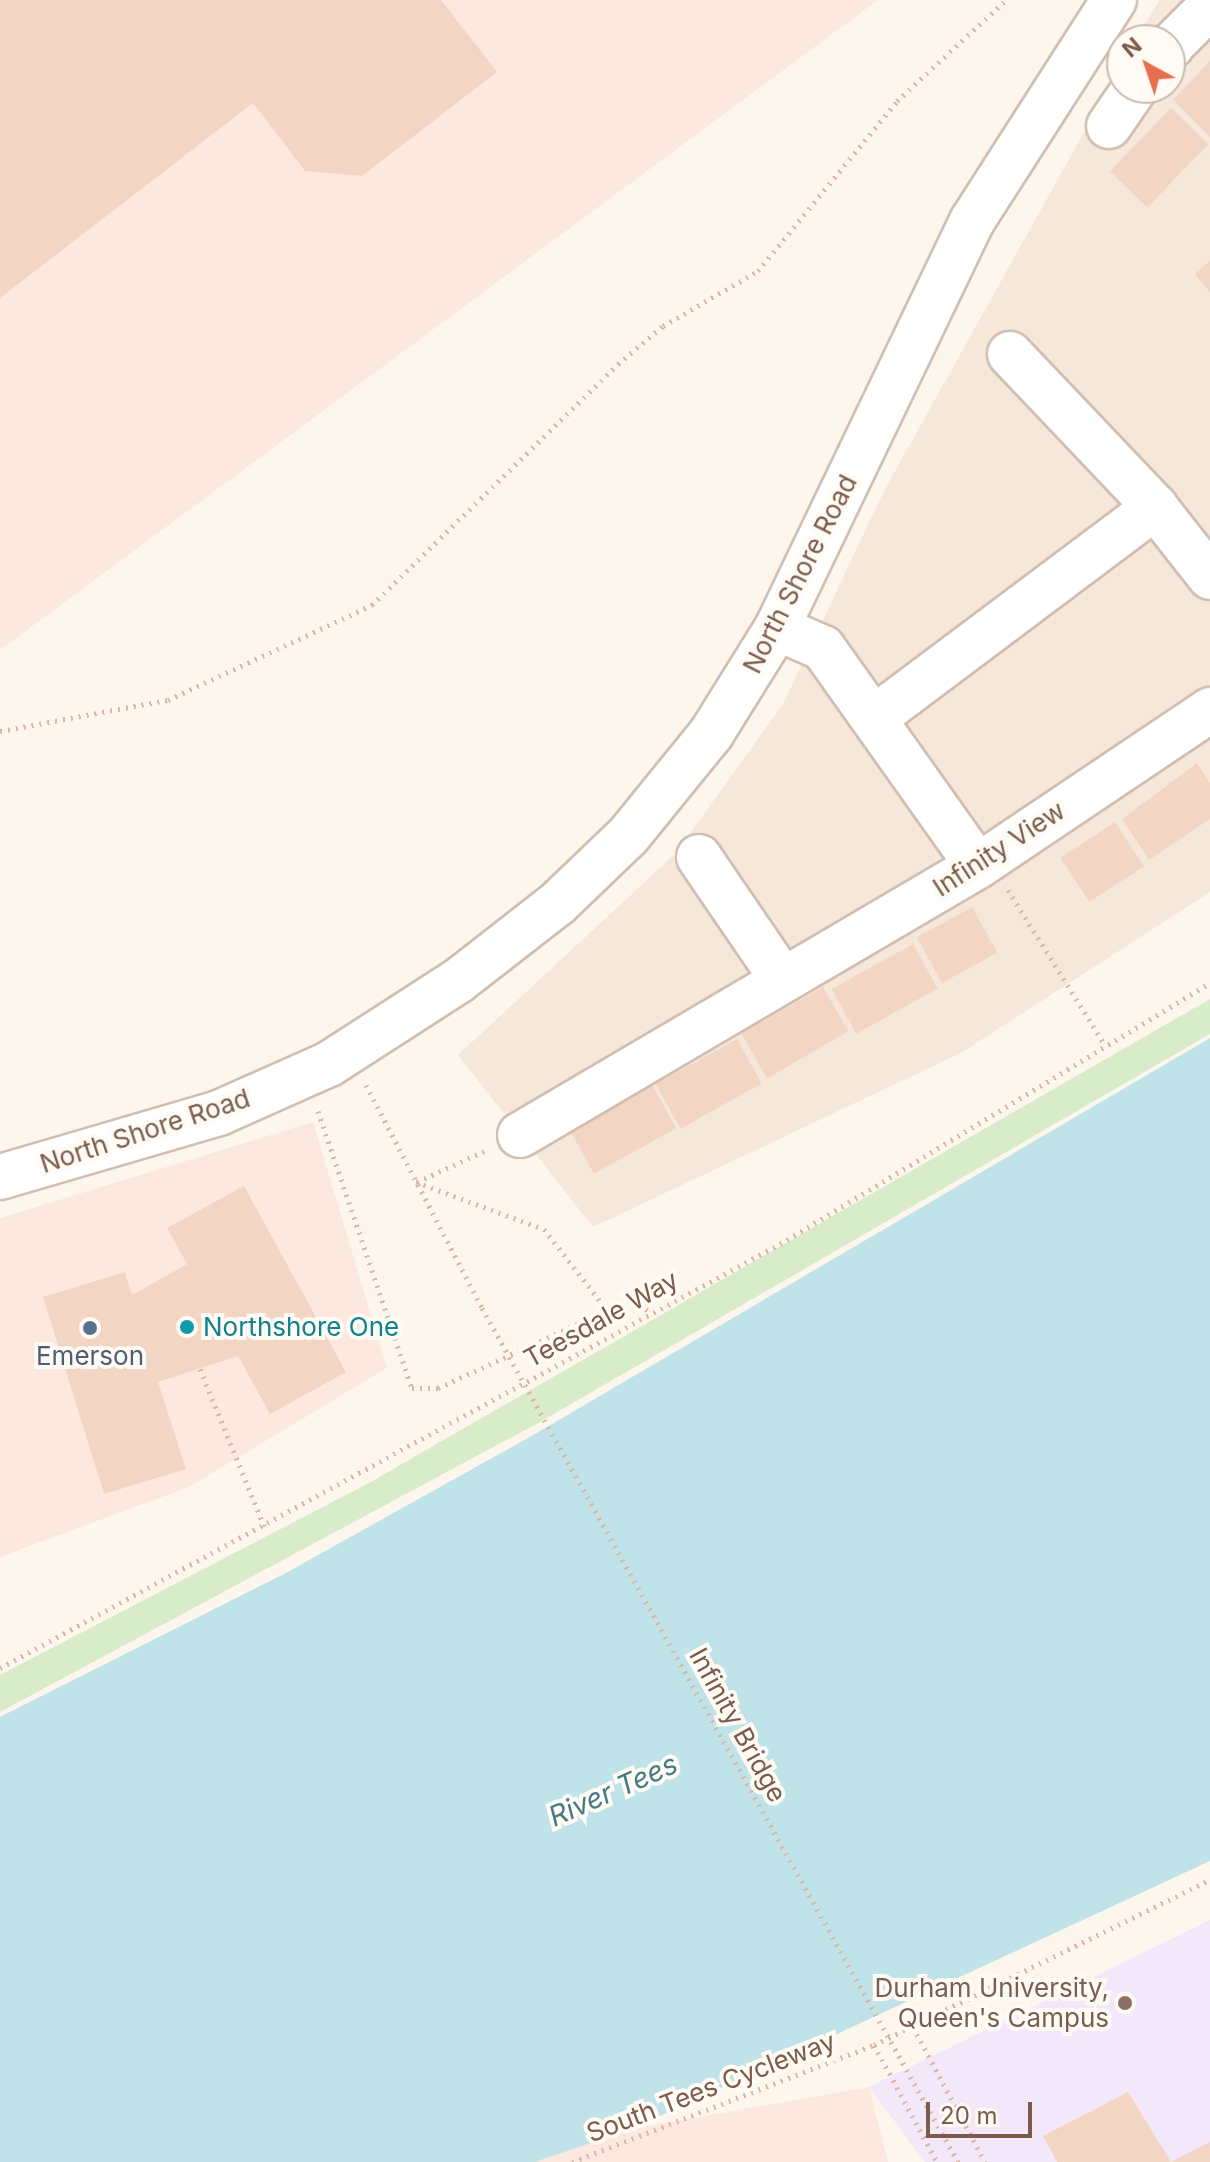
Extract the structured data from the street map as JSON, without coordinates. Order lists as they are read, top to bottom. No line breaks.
{"streets":{"street":["North Shore Road","Infinity View"],"path":["Teesdale Way","Infinity Bridge","South Tees Cycleway"]},"crossings":[["North Shore Road","Infinity Bridge"]],"water":["River Tees"],"places":["Northshore One","Emerson","Durham University, Queen's Campus"],"scale_bar":"20 m","north":"top left"}
